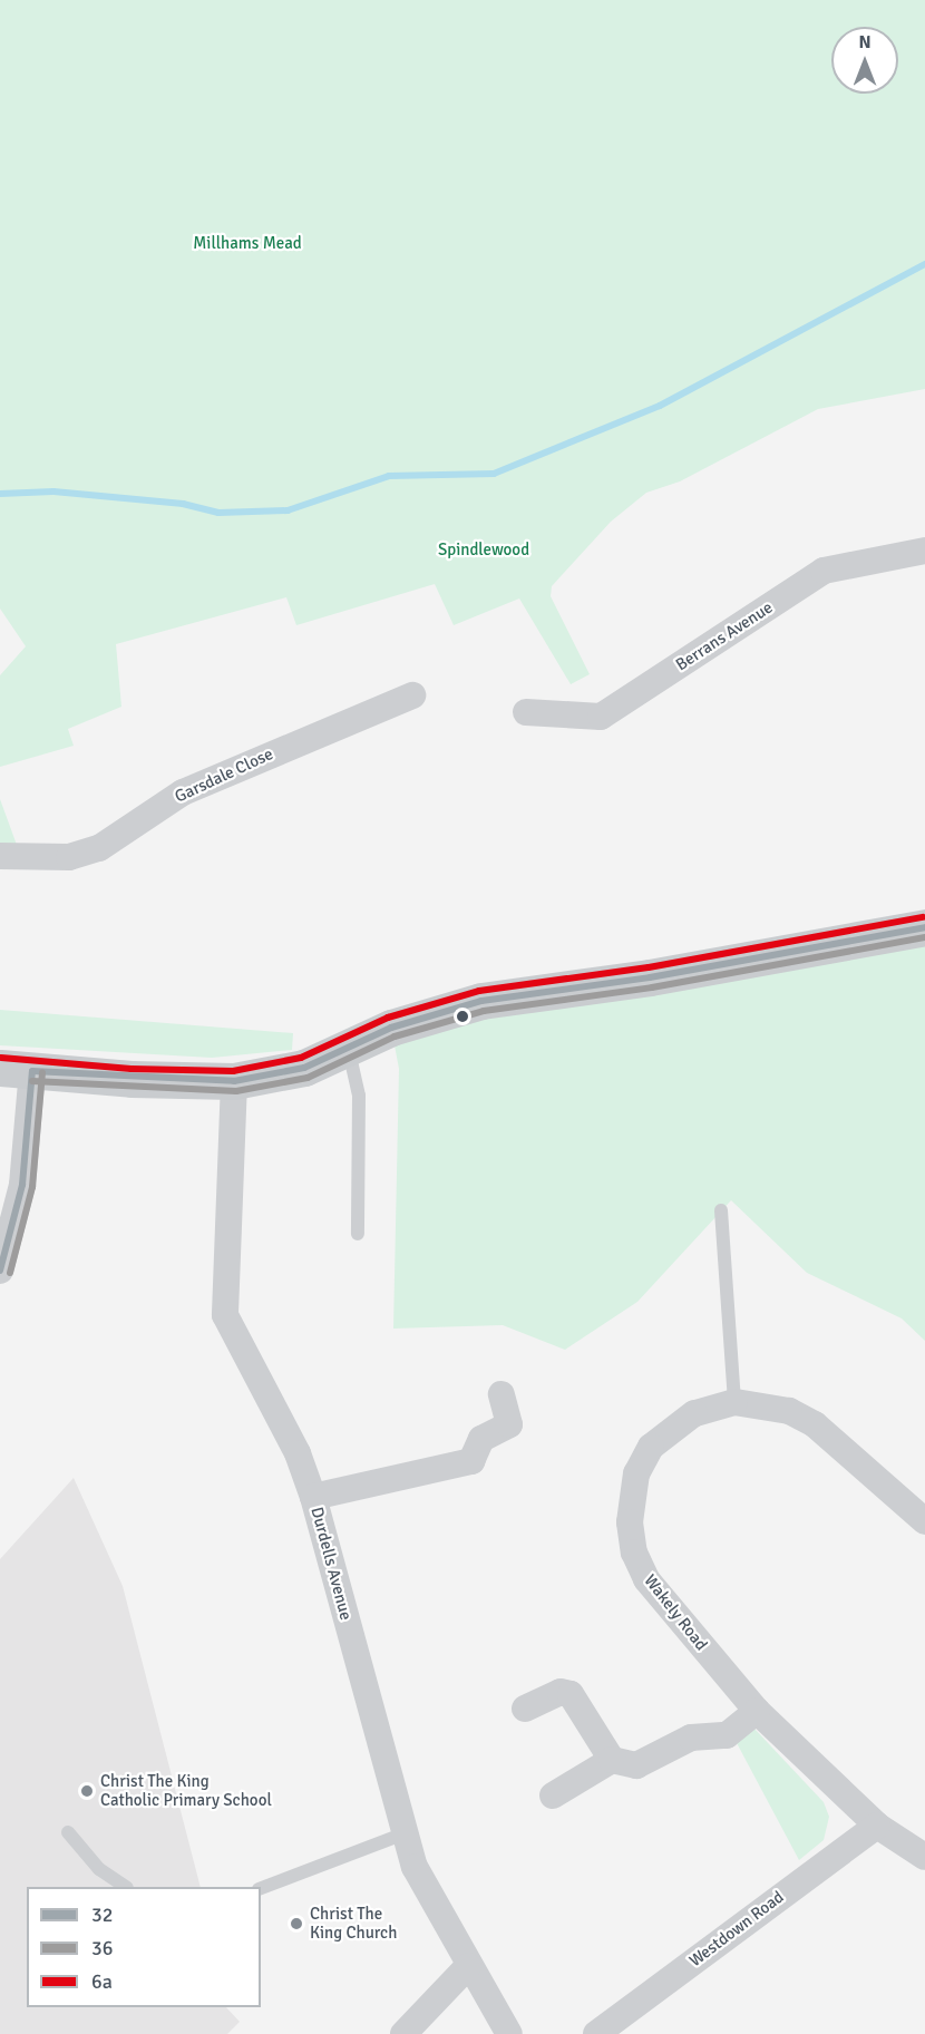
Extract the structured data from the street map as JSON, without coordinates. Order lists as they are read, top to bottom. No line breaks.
{"streets":{"street":["Berrans Avenue","Garsdale Close","Durdells Avenue","Wakely Road","Westdown Road"]},"crossings":[["Wakely Road","Westdown Road"]],"parks":["Millhams Mead","Spindlewood"],"places":["Christ The King Catholic Primary School","Christ The King Church"],"lines":["transit line 6a","transit line 32","transit line 36"],"legend":["32","36","6a"],"north":"top"}
